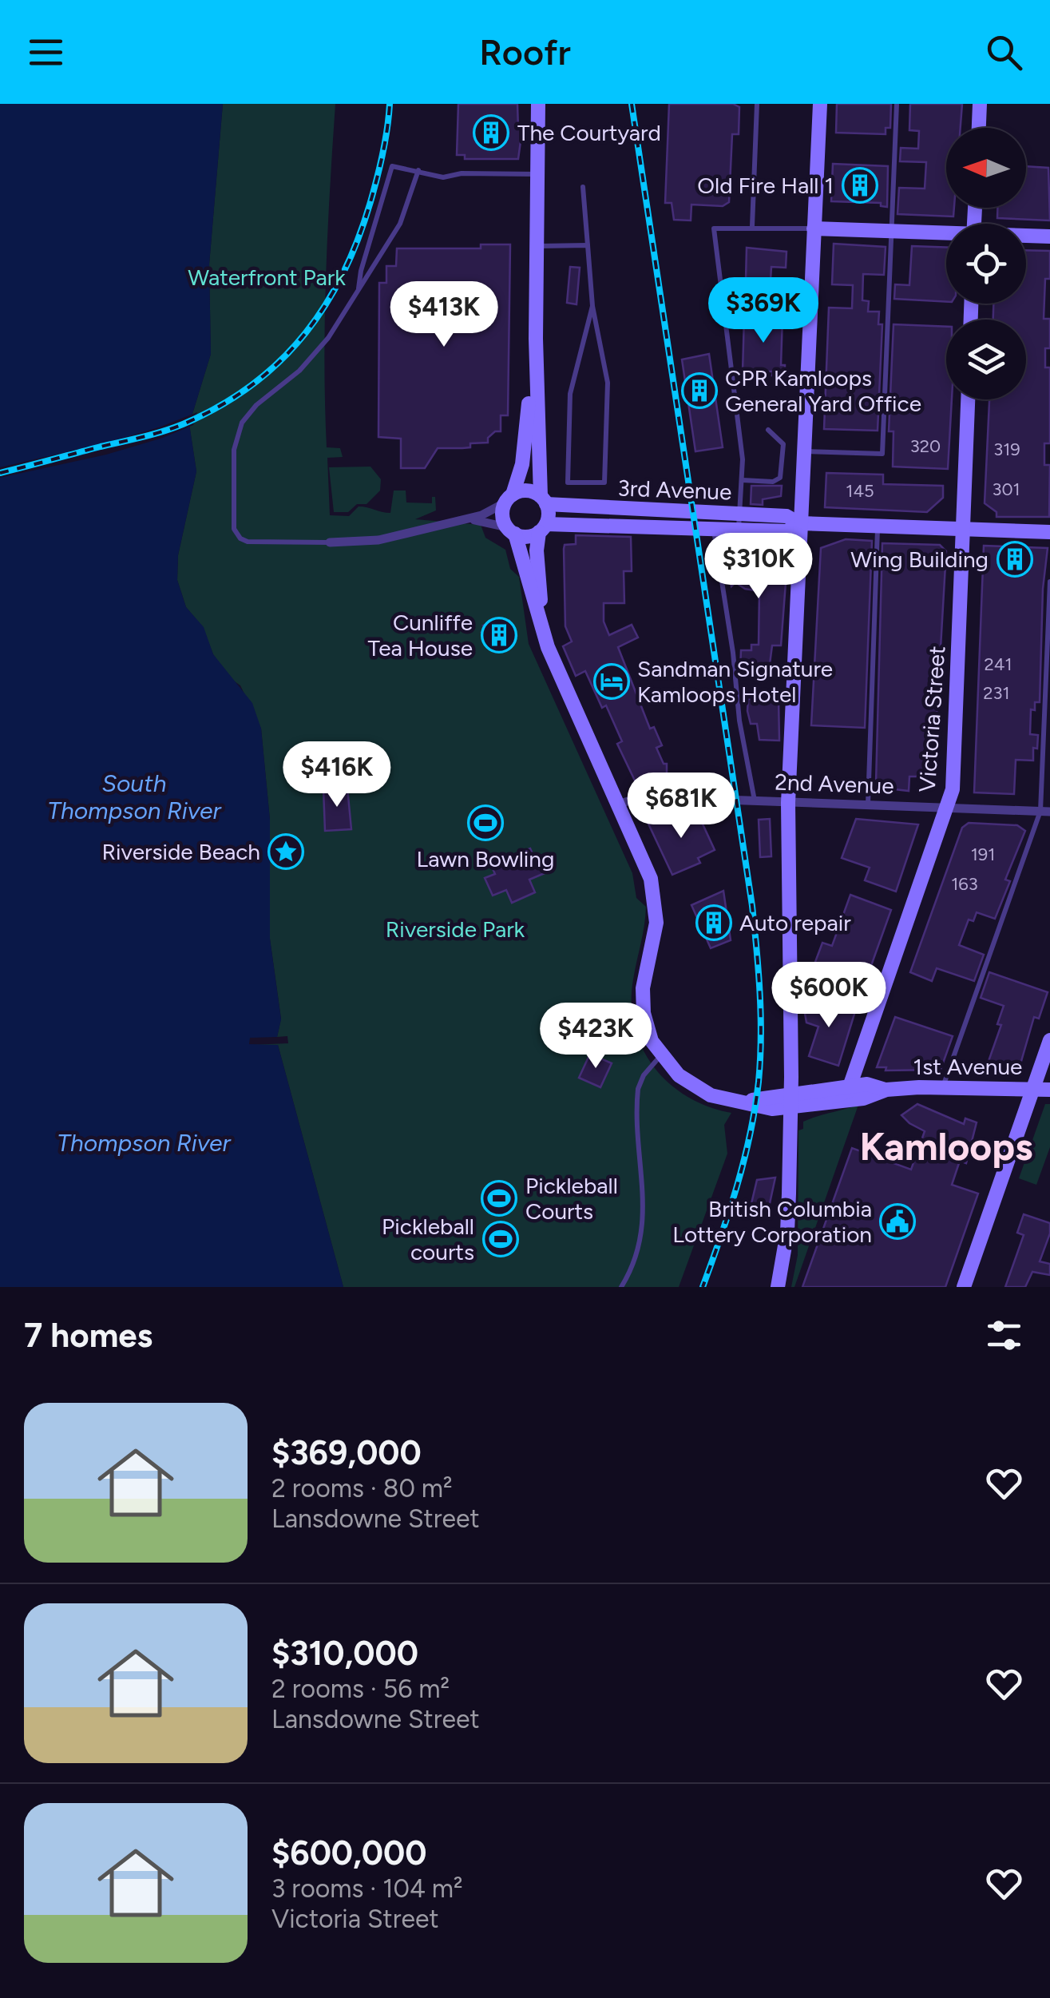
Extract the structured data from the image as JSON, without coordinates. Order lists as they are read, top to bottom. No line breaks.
{"streets":{"street":["3rd Avenue","Victoria Street","2nd Avenue","1st Avenue"]},"crossings":[["3rd Avenue","Victoria Street"],["Victoria Street","2nd Avenue"],["Victoria Street","1st Avenue"]],"districts":["Kamloops"],"water":["South Thompson River","Thompson River"],"parks":["Waterfront Park","Riverside Park"],"places":{"building":["The Courtyard","Old Fire Hall 1","CPR Kamloops General Yard Office","Wing Building","Cunliffe Tea House","Auto repair"],"hotel":["Sandman Signature Kamloops Hotel"],"sports":["Lawn Bowling","Pickleball Courts","Pickleball courts"],"place":["Riverside Beach"],"public building":["British Columbia Lottery Corporation"]},"house_numbers":["320","319","301","145","241","231","191","163"],"north":"left","page":{"header":"Roofr","price":["$369K","$413K","$310K","$416K","$681K","$600K","$423K"],"heading":"7 homes","list":[{"name":"$369,000","note":"2 rooms · 80 m² · Lansdowne Street"},{"name":"$310,000","note":"2 rooms · 56 m² · Lansdowne Street"},{"name":"$600,000","note":"3 rooms · 104 m² · Victoria Street"}]}}
